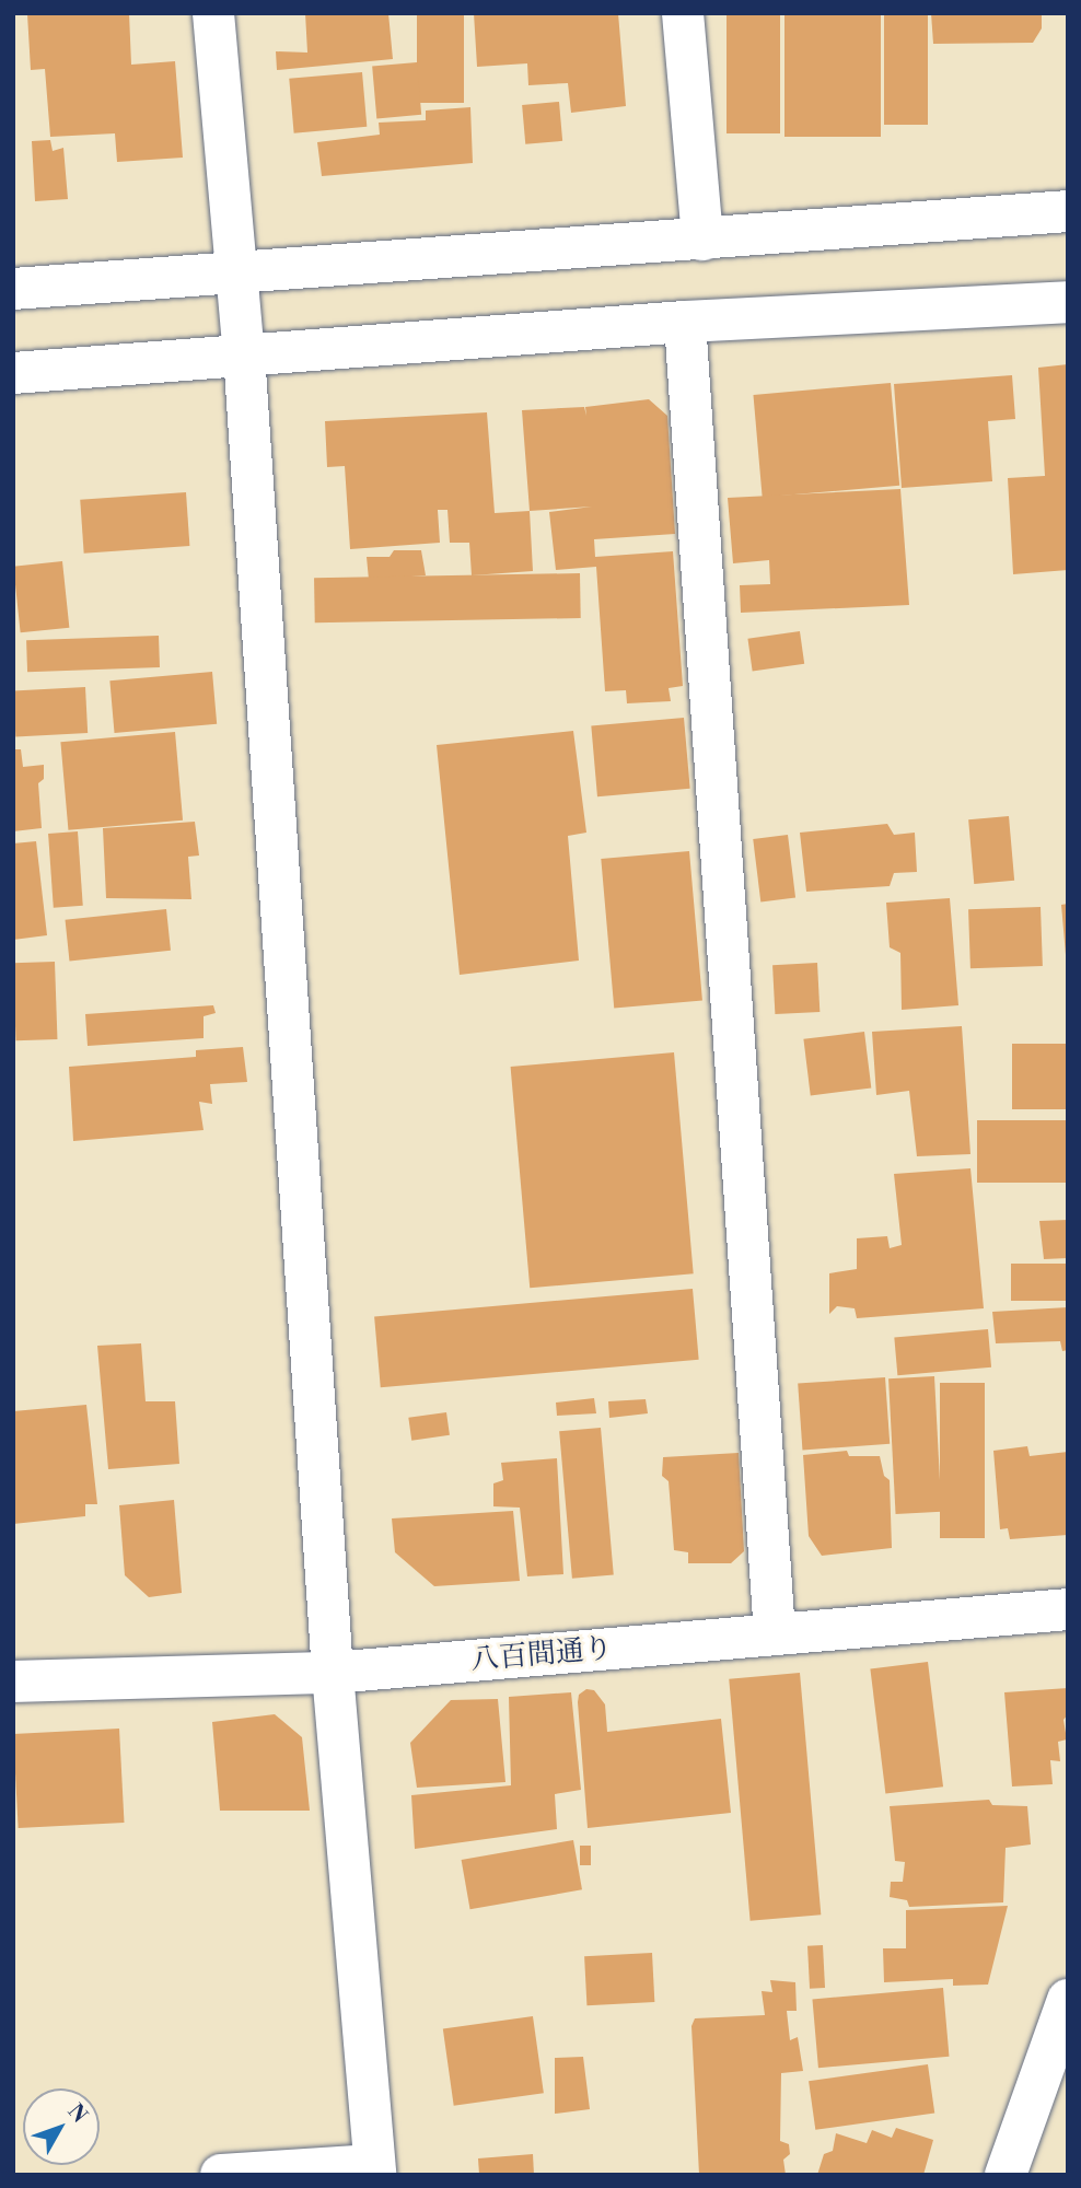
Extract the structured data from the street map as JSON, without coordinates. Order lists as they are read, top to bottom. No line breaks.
{"streets":{"street":["八百間通り"]},"north":"top right"}
